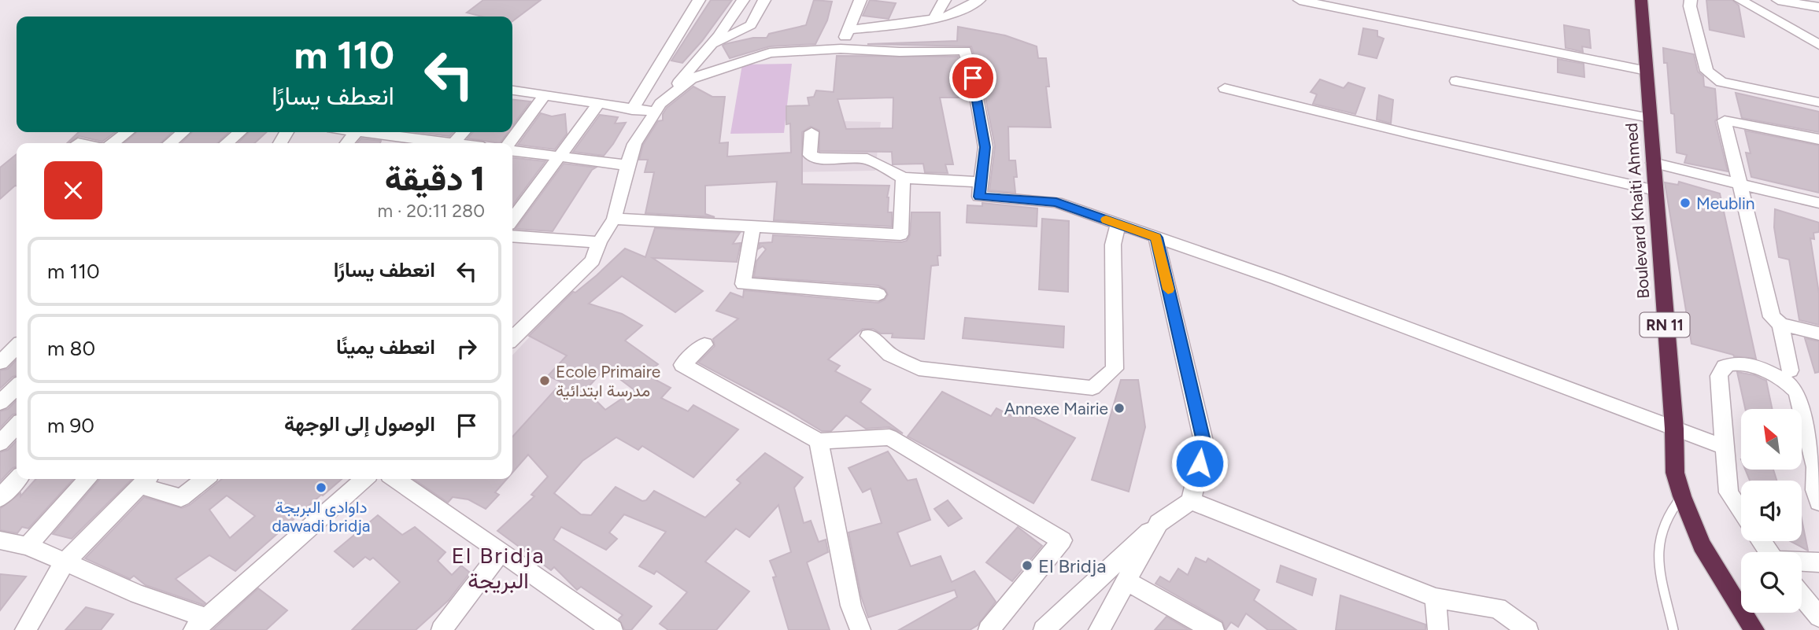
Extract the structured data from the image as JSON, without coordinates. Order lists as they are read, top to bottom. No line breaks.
{"streets":{"highway":["Boulevard Khaiti Ahmed","RN 11"]},"districts":["El Bridja البريجة"],"places":["Meublin","Ecole Primaire مدرسة ابتدائية","Annexe Mairie","داوادي البريجة dawadi bridja","El Bridja"],"north":"top left","page":{"turn":["110 m","انعطف يسارًا"],"heading":["1 دقيقة","280 m · 20:11"],"list":[{"name":"انعطف يسارًا","value":"110 m"},{"name":"انعطف يمينًا","value":"80 m"},{"name":"الوصول إلى الوجهة","value":"90 m"}]}}
